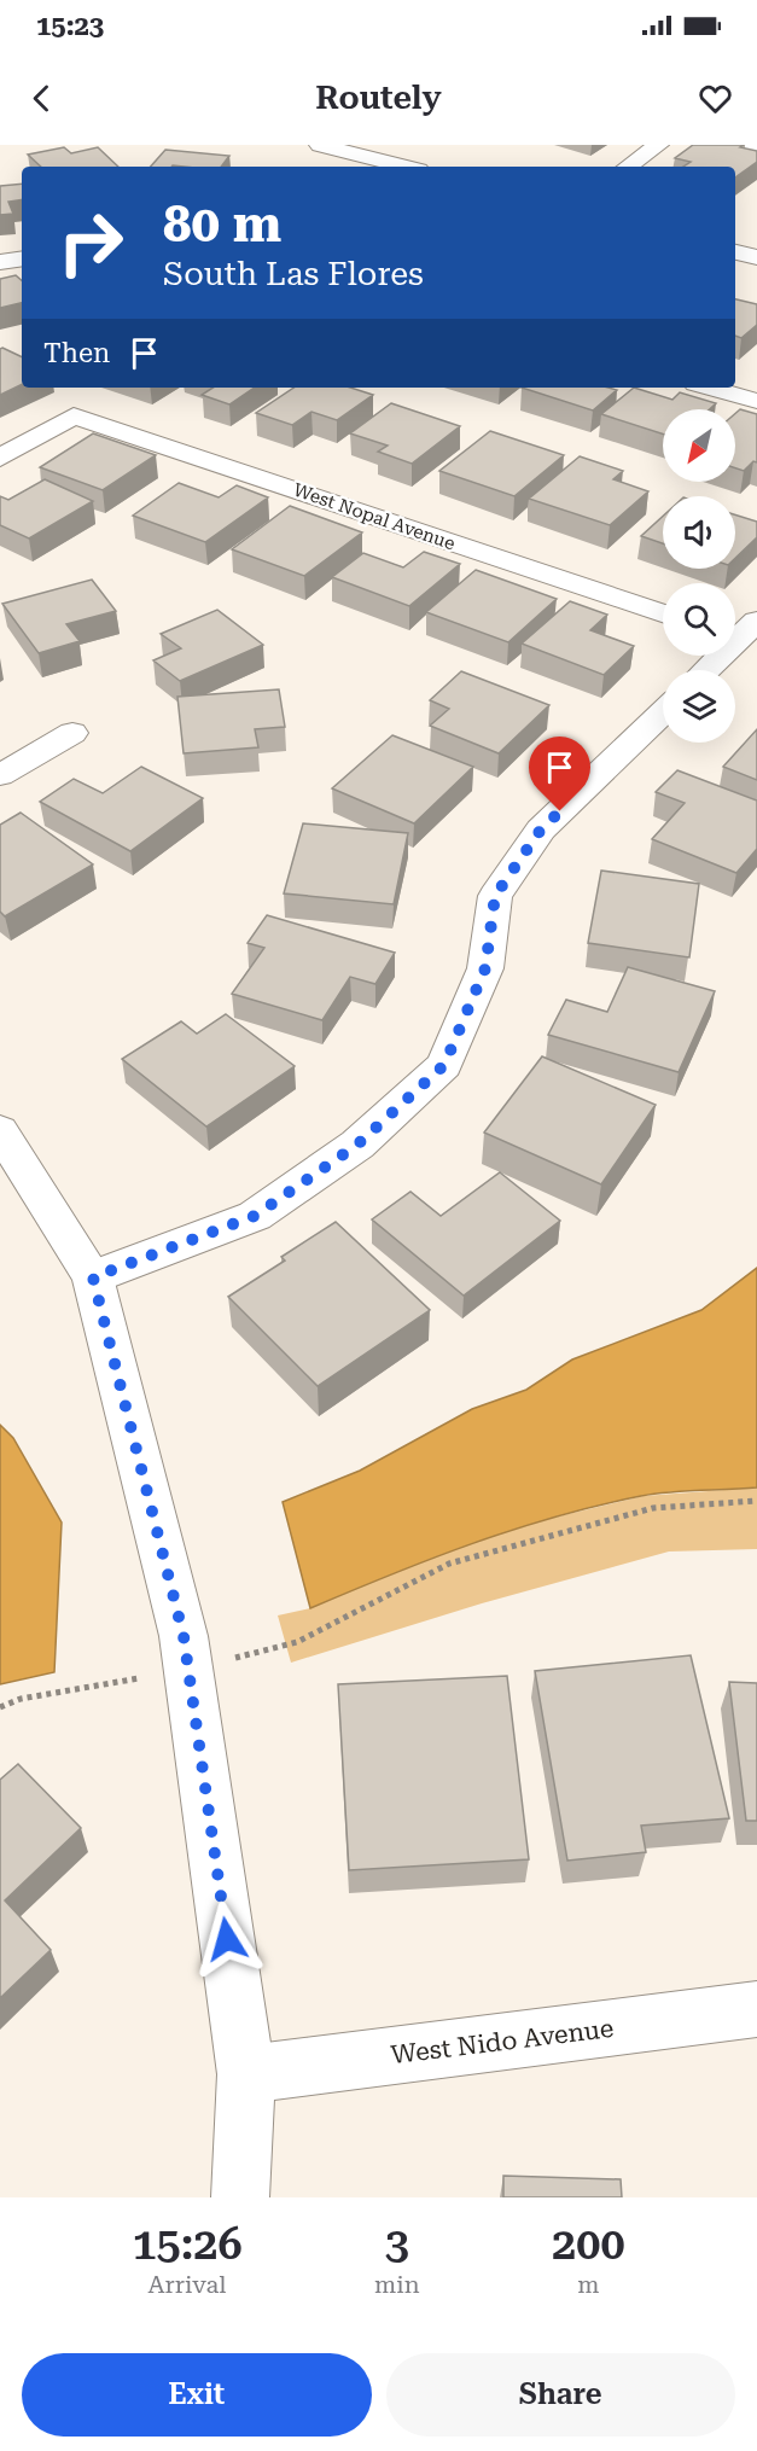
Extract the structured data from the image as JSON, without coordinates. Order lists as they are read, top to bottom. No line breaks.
{"streets":{"street":["West Nopal Avenue","West Nido Avenue"]},"north":"bottom left","page":{"status":"15:23","header":"Routely","turn":["80 m","South Las Flores"],"then":"Then","eta":["15:26","Arrival","3","min","200","m"],"buttons":["Exit","Share"]}}
